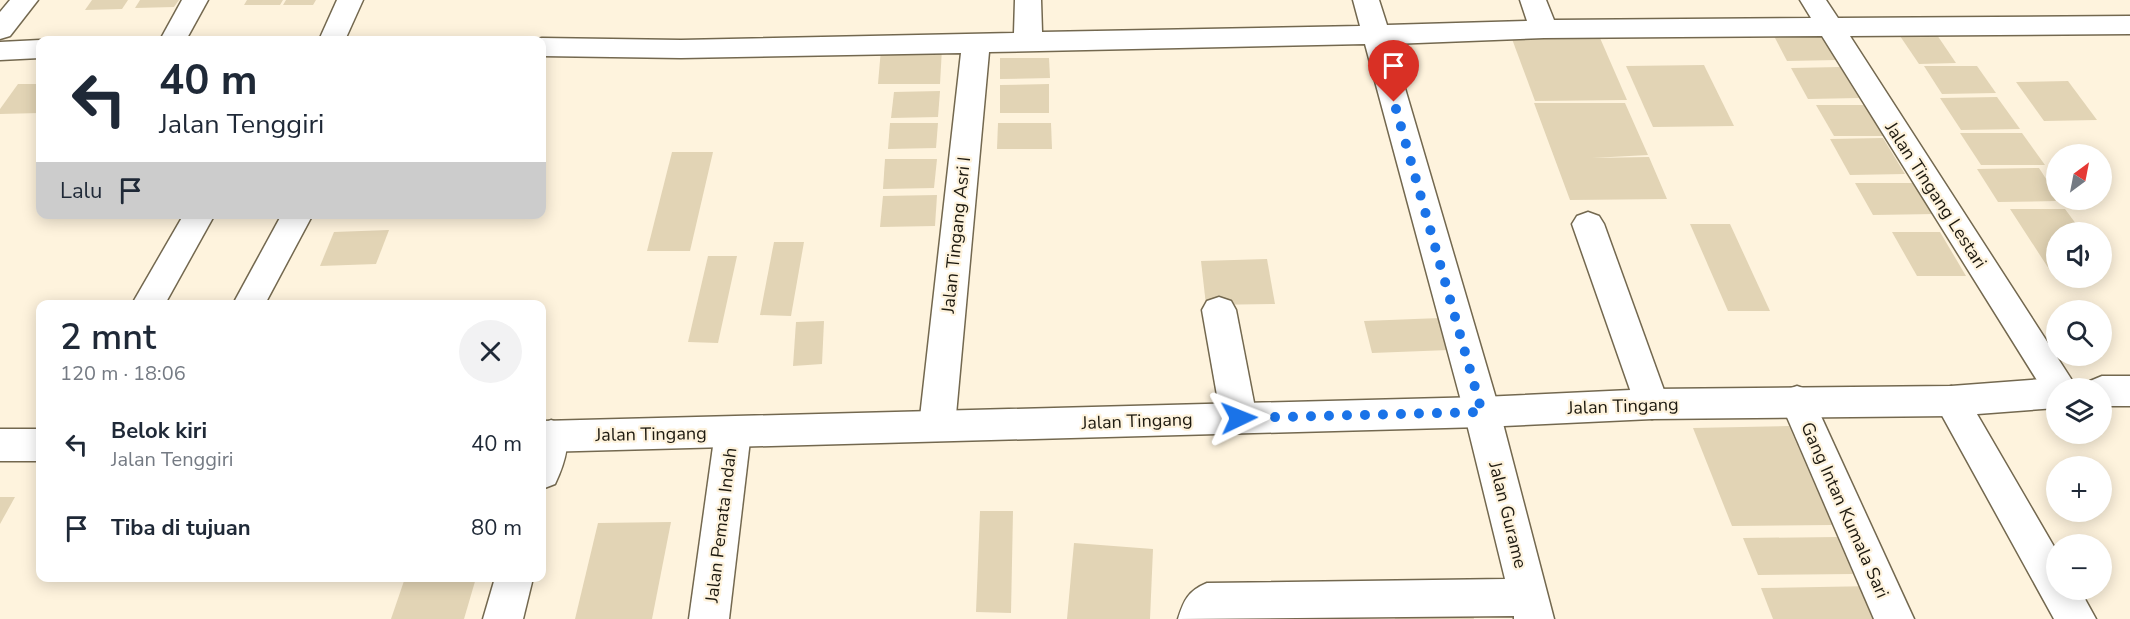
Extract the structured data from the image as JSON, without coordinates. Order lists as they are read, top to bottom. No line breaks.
{"streets":{"street":["Jalan Tingang Lestari","Jalan Tingang Asri I","Jalan Tingang","Gang Intan Kumala Sari","Jalan Gurame","Jalan Pemata Indah"]},"crossings":[["Jalan Tingang Asri I","Jalan Tingang"],["Jalan Tingang","Gang Intan Kumala Sari"],["Jalan Tingang","Jalan Gurame"],["Jalan Tingang","Jalan Pemata Indah"]],"north":"top right","page":{"turn":["40 m","Jalan Tenggiri"],"map_buttons":["+","−"],"then":"Lalu","heading":["2 mnt","120 m · 18:06"],"list":[{"name":"Belok kiri","note":"Jalan Tenggiri","value":"40 m"},{"name":"Tiba di tujuan","value":"80 m"}]}}
